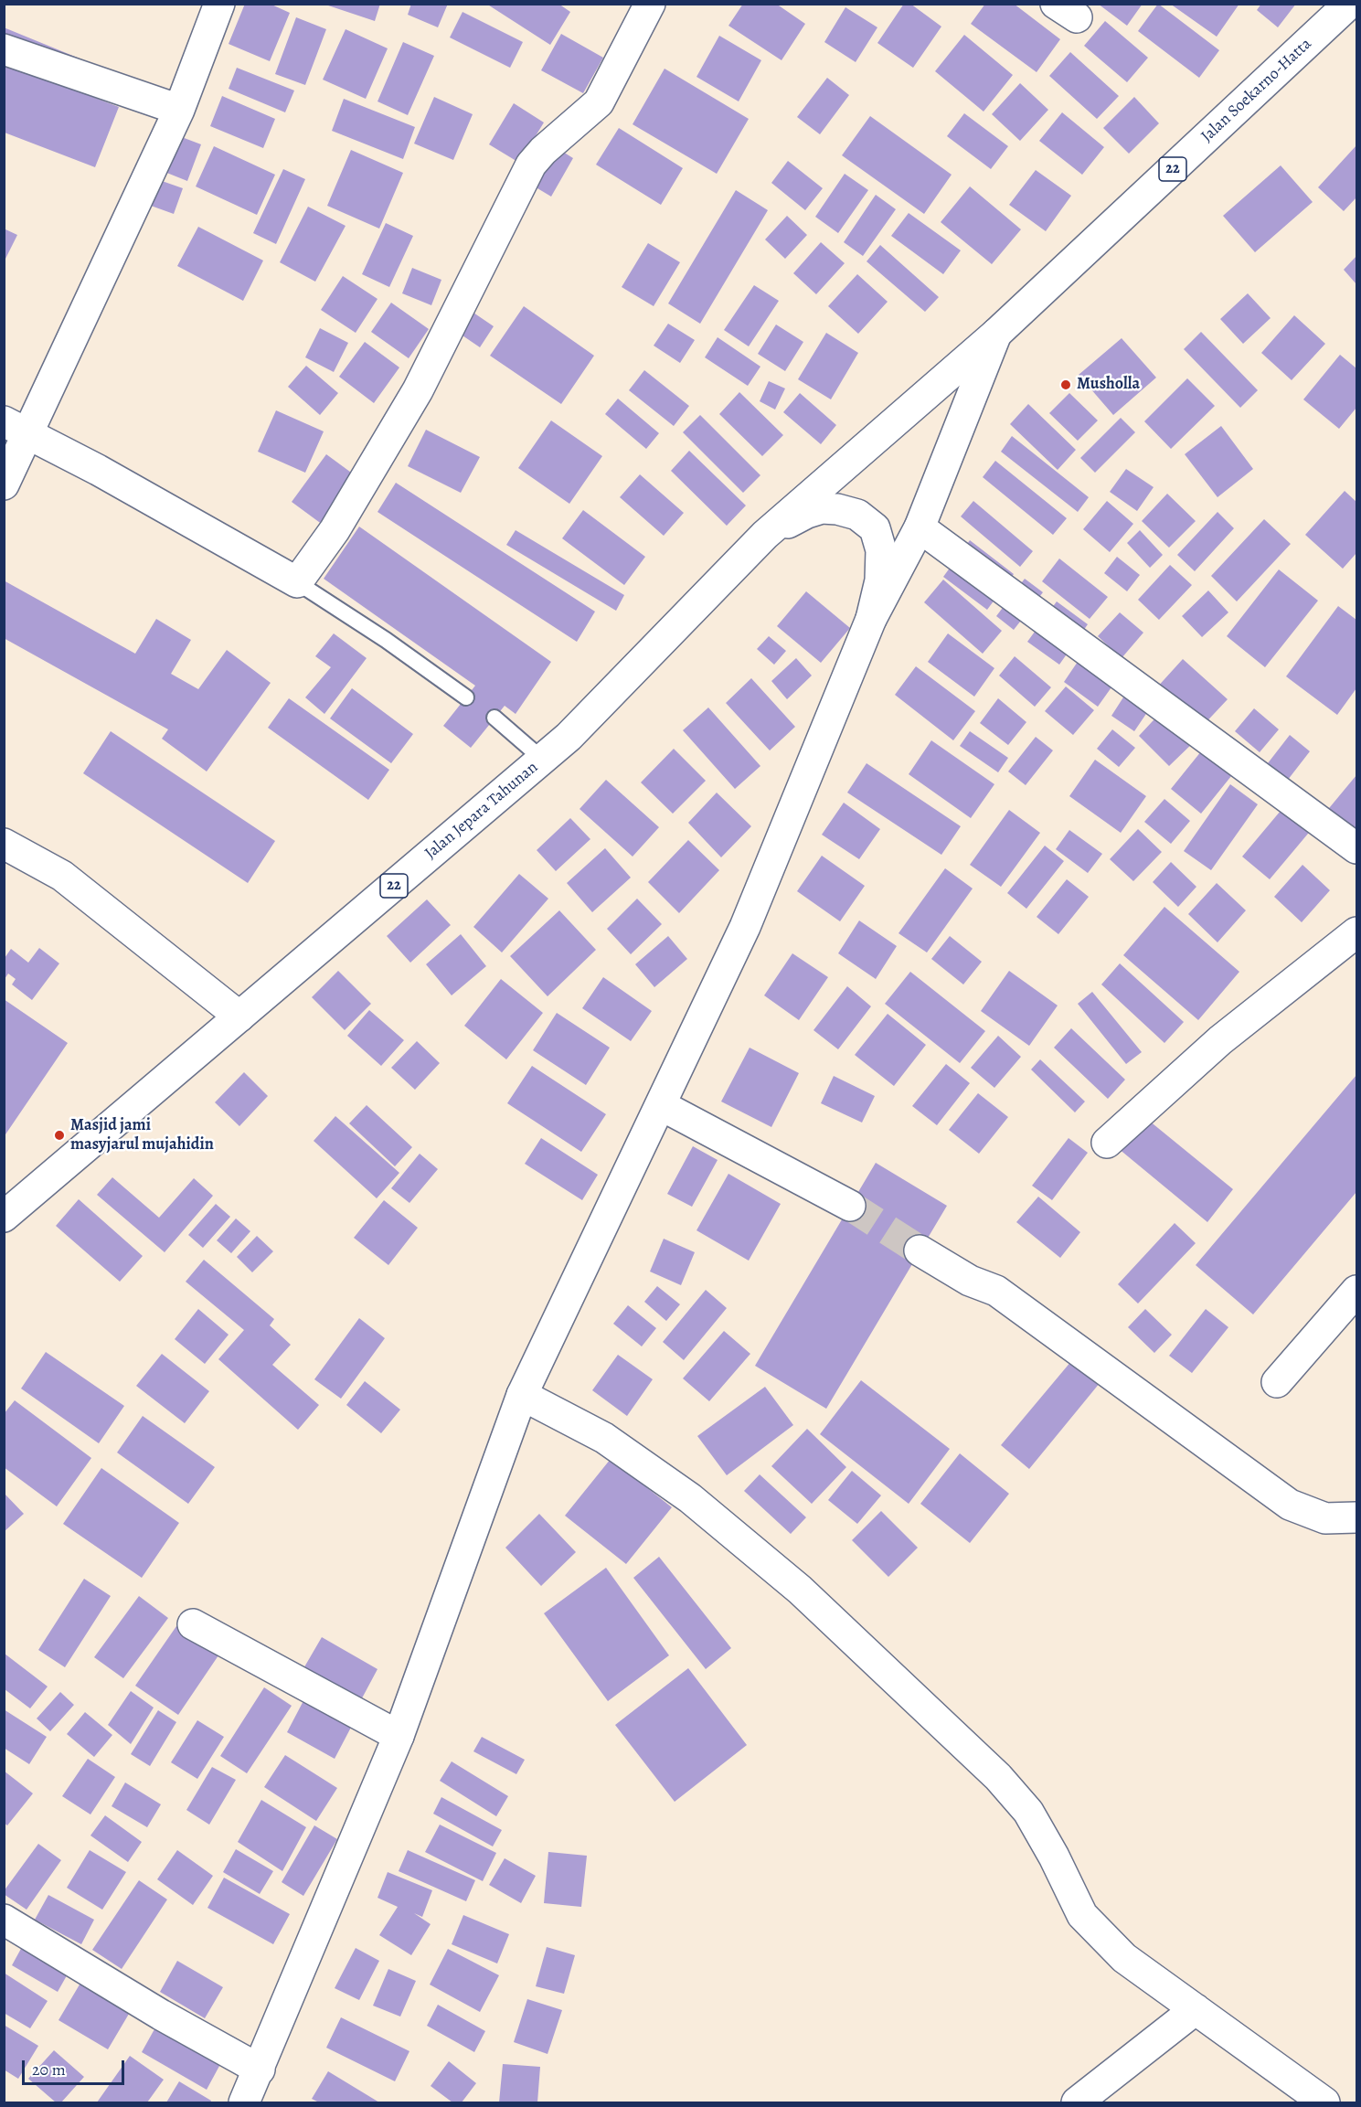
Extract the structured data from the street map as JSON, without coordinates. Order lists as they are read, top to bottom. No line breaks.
{"streets":{"main road":["Jalan Soekarno-Hatta","22","Jalan Jepara Tahunan"]},"crossings":[["Jalan Soekarno-Hatta","22"],["22","Jalan Jepara Tahunan"]],"places":["Musholla","Masjid jami masyjarul mujahidin"],"scale_bar":"20 m"}
